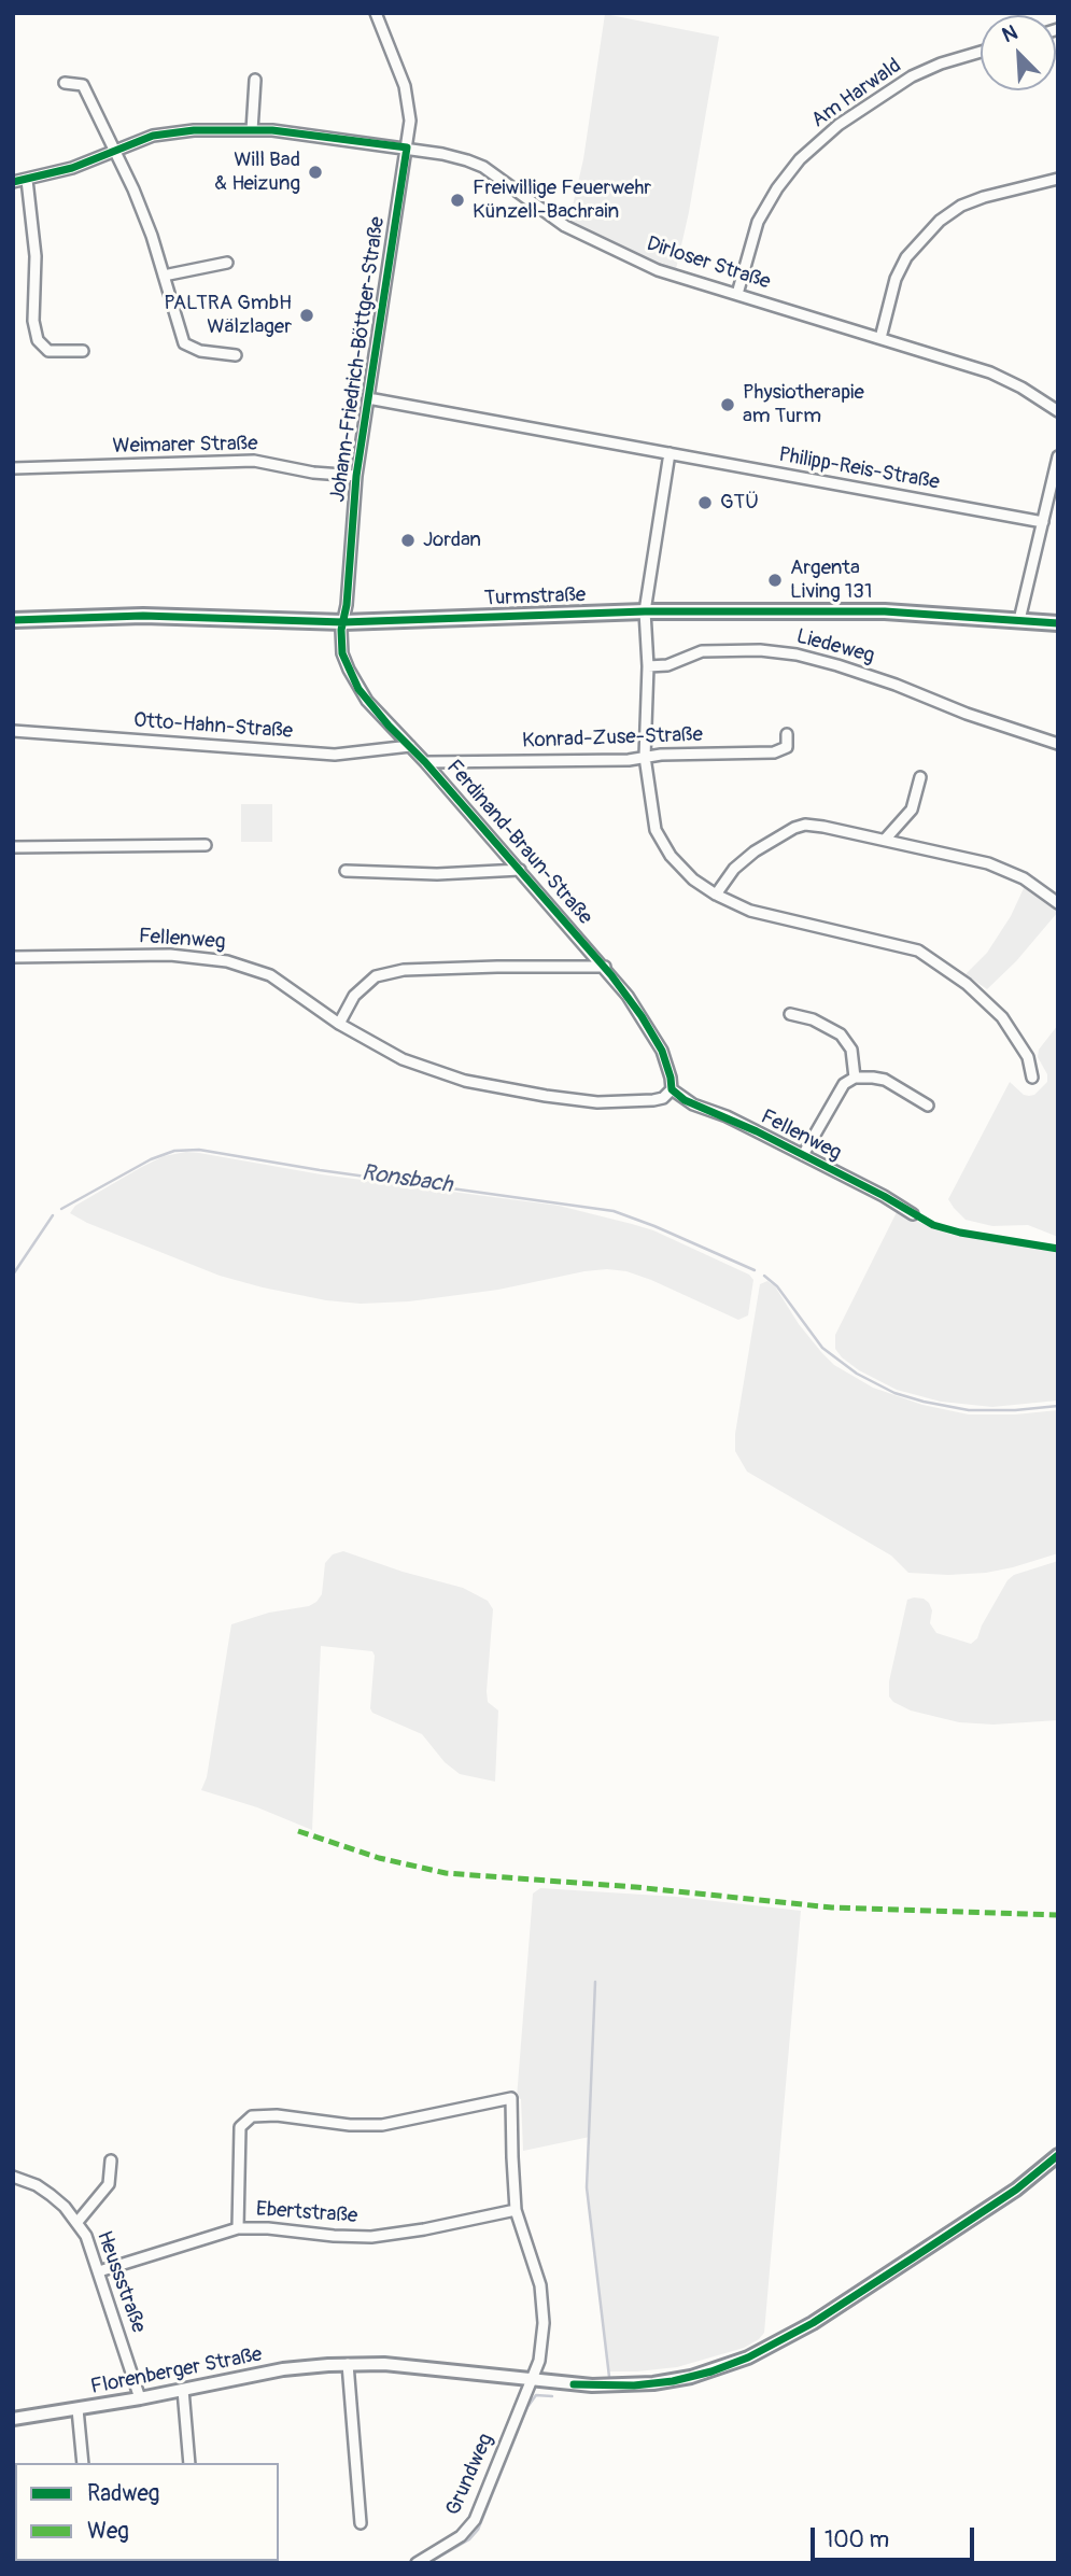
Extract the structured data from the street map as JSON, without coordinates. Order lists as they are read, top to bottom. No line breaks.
{"streets":{"main road":["Turmstraße"],"street":["Am Harwald","Dirloser Straße","Johann-Friedrich-Böttger-Straße","Weimarer Straße","Philipp-Reis-Straße","Liedeweg","Otto-Hahn-Straße","Konrad-Zuse-Straße","Ferdinand-Braun-Straße","Fellenweg","Ebertstraße","Heussstraße","Florenberger Straße","Grundweg"]},"crossings":[["Am Harwald","Dirloser Straße"],["Dirloser Straße","Johann-Friedrich-Böttger-Straße"],["Johann-Friedrich-Böttger-Straße","Weimarer Straße"],["Johann-Friedrich-Böttger-Straße","Philipp-Reis-Straße"],["Johann-Friedrich-Böttger-Straße","Turmstraße"],["Johann-Friedrich-Böttger-Straße","Ferdinand-Braun-Straße"],["Turmstraße","Ferdinand-Braun-Straße"],["Otto-Hahn-Straße","Ferdinand-Braun-Straße"],["Konrad-Zuse-Straße","Ferdinand-Braun-Straße"],["Ferdinand-Braun-Straße","Fellenweg"],["Ebertstraße","Heussstraße"],["Ebertstraße","Grundweg"],["Heussstraße","Florenberger Straße"],["Florenberger Straße","Grundweg"]],"water":["Ronsbach"],"places":["Will Bad & Heizung","Freiwillige Feuerwehr Künzell-Bachrain","PALTRA GmbH Wälzlager","Physiotherapie am Turm","GTÜ","Jordan","Argenta Living 131"],"legend":["Radweg","Weg"],"scale_bar":"100 m","north":"top left"}
